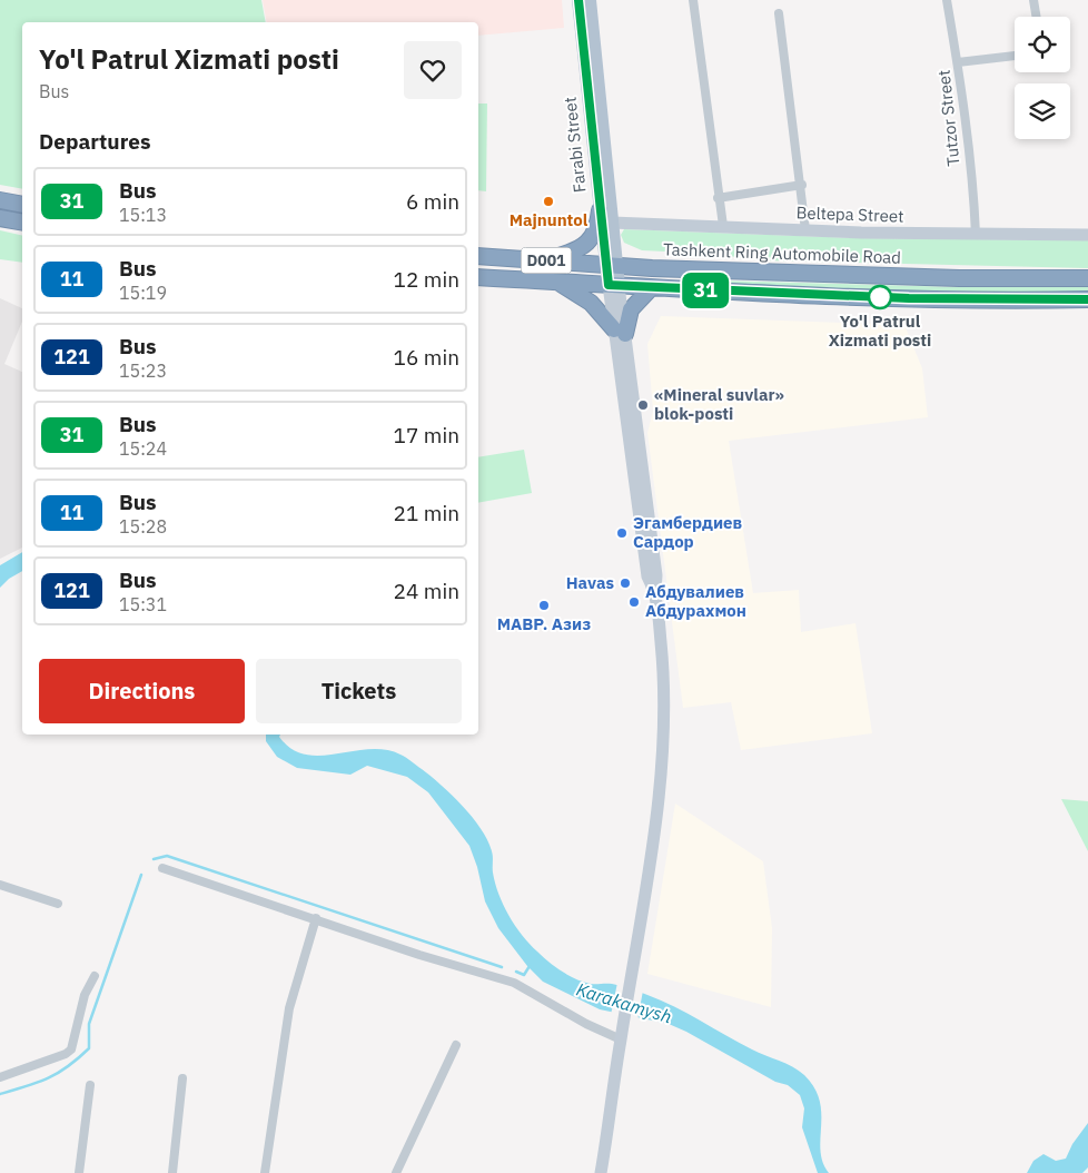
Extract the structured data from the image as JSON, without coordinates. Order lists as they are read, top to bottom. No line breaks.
{"streets":{"highway":["Tashkent Ring Automobile Road","D001"],"main road":["Farabi Street","Beltepa Street"],"street":["Tutzor Street"]},"crossings":[["Tutzor Street","Beltepa Street"],["Farabi Street","Beltepa Street"],["Farabi Street","Tashkent Ring Automobile Road"],["Farabi Street","D001"]],"water":["Karakamysh"],"places":["Majnuntol","Yo'l Patrul Xizmati posti","«Mineral suvlar» blok-posti","Эгамбердиев Сардор","Havas","Абдувалиев Абдурахмон","МАВР. Азиз"],"lines":["bus line 31"],"page":{"on_map":"31","heading":[["Yo'l Patrul Xizmati posti","Bus"],"Departures"],"list":[{"mark":"31","name":"Bus","note":"15:13","value":"6 min"},{"mark":"11","name":"Bus","note":"15:19","value":"12 min"},{"mark":"121","name":"Bus","note":"15:23","value":"16 min"},{"mark":"31","name":"Bus","note":"15:24","value":"17 min"},{"mark":"11","name":"Bus","note":"15:28","value":"21 min"},{"mark":"121","name":"Bus","note":"15:31","value":"24 min"}],"buttons":["Directions","Tickets"]}}
